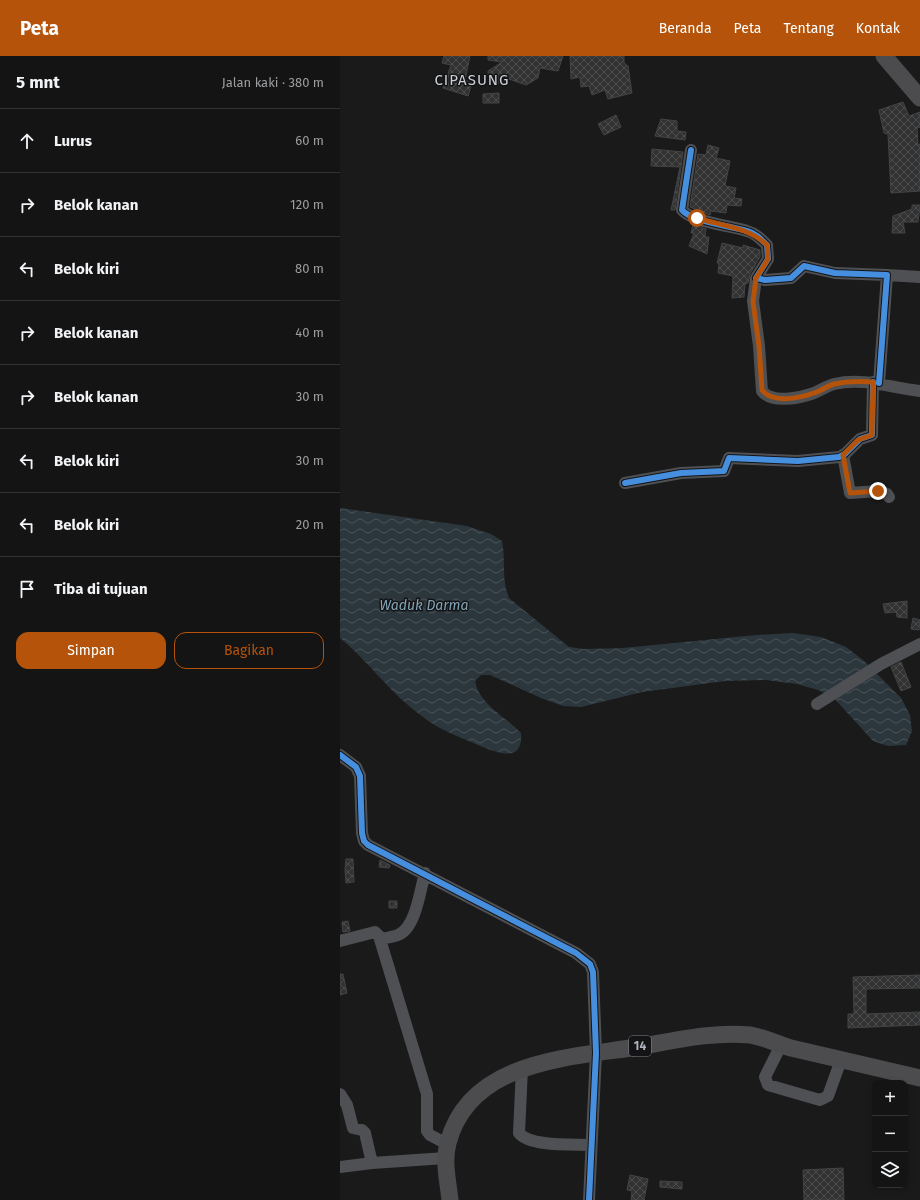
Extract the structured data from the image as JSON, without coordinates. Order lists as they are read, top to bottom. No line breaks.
{"streets":{"highway":["14"]},"districts":["CIPASUNG"],"water":["Waduk Darma"],"page":{"header":"Peta","nav":["Beranda","Peta","Tentang","Kontak"],"heading":["5 mnt","Jalan kaki · 380 m"],"list":[["Lurus","60 m"],["Belok kanan","120 m"],["Belok kiri","80 m"],["Belok kanan","40 m"],["Belok kanan","30 m"],["Belok kiri","30 m"],["Belok kiri","20 m"],"Tiba di tujuan"],"buttons":["Simpan","Bagikan"],"map_buttons":["+","−"]}}
